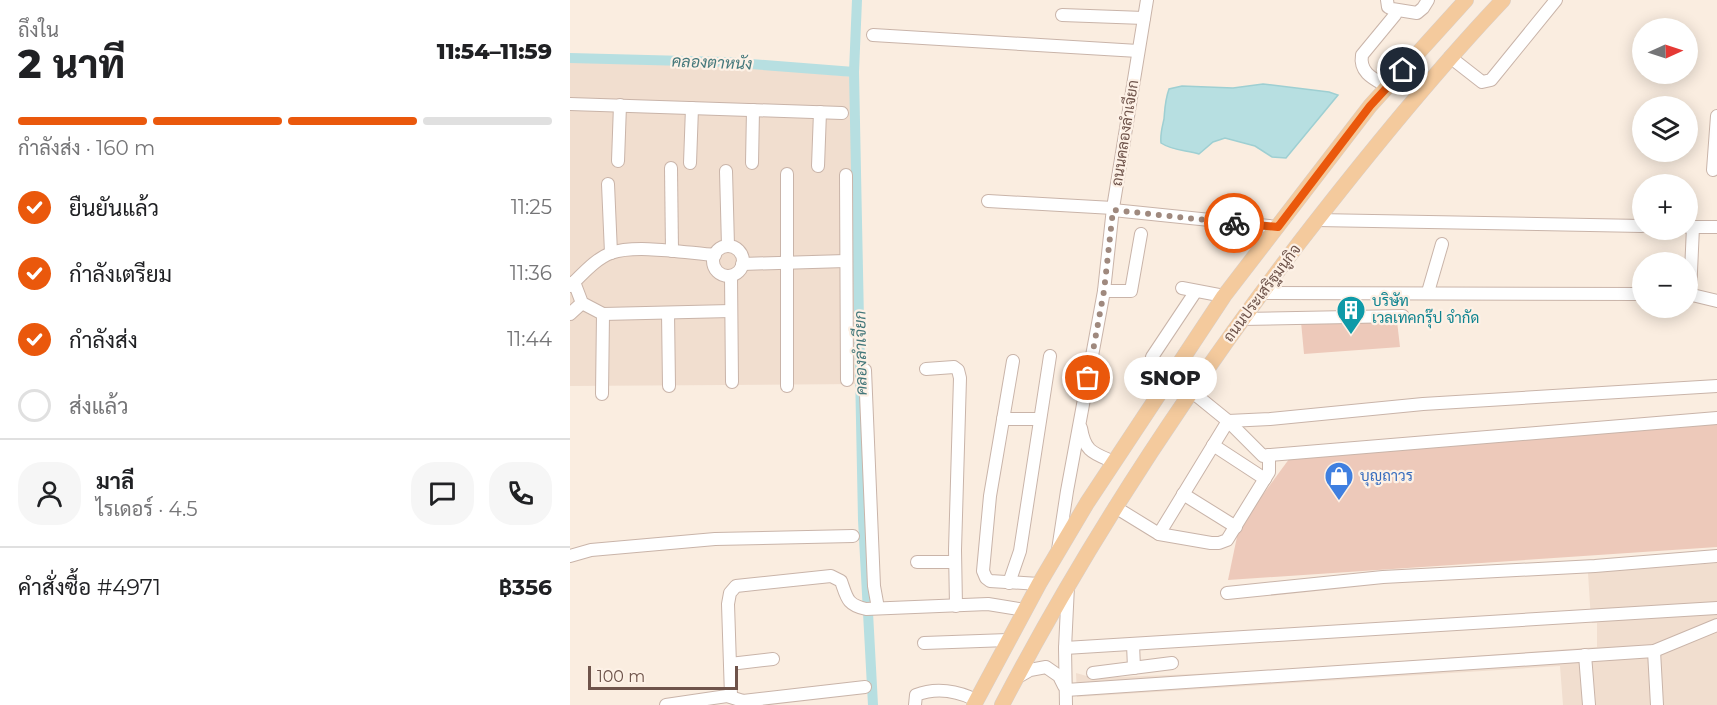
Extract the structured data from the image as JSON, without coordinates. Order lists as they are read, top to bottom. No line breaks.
{"streets":{"main road":["ถนนประเสริฐมนูกิจ"],"street":["ถนนคลองลำเจียก"]},"crossings":[["ถนนคลองลำเจียก","ถนนประเสริฐมนูกิจ"]],"water":["คลองตาหนัง","คลองลำเจียก"],"places":{"building":["บริษัท เวลเทคกรุ๊ป จำกัด"],"other":["SNOP"],"shop":["บุญถาวร"]},"scale_bar":"100 m","north":"right","page":{"heading":["2 นาที","ถึงใน","11:54–11:59"],"panel":["มาลี","ไรเดอร์ · 4.5","คำสั่งซื้อ #4971","฿356"],"map_buttons":["+","−"],"bar":"กำลังส่ง · 160 m","list":[["ยืนยันแล้ว","11:25"],["กำลังเตรียม","11:36"],["กำลังส่ง","11:44"],"ส่งแล้ว"],"bubble":"SNOP","scale":"100 m"}}
